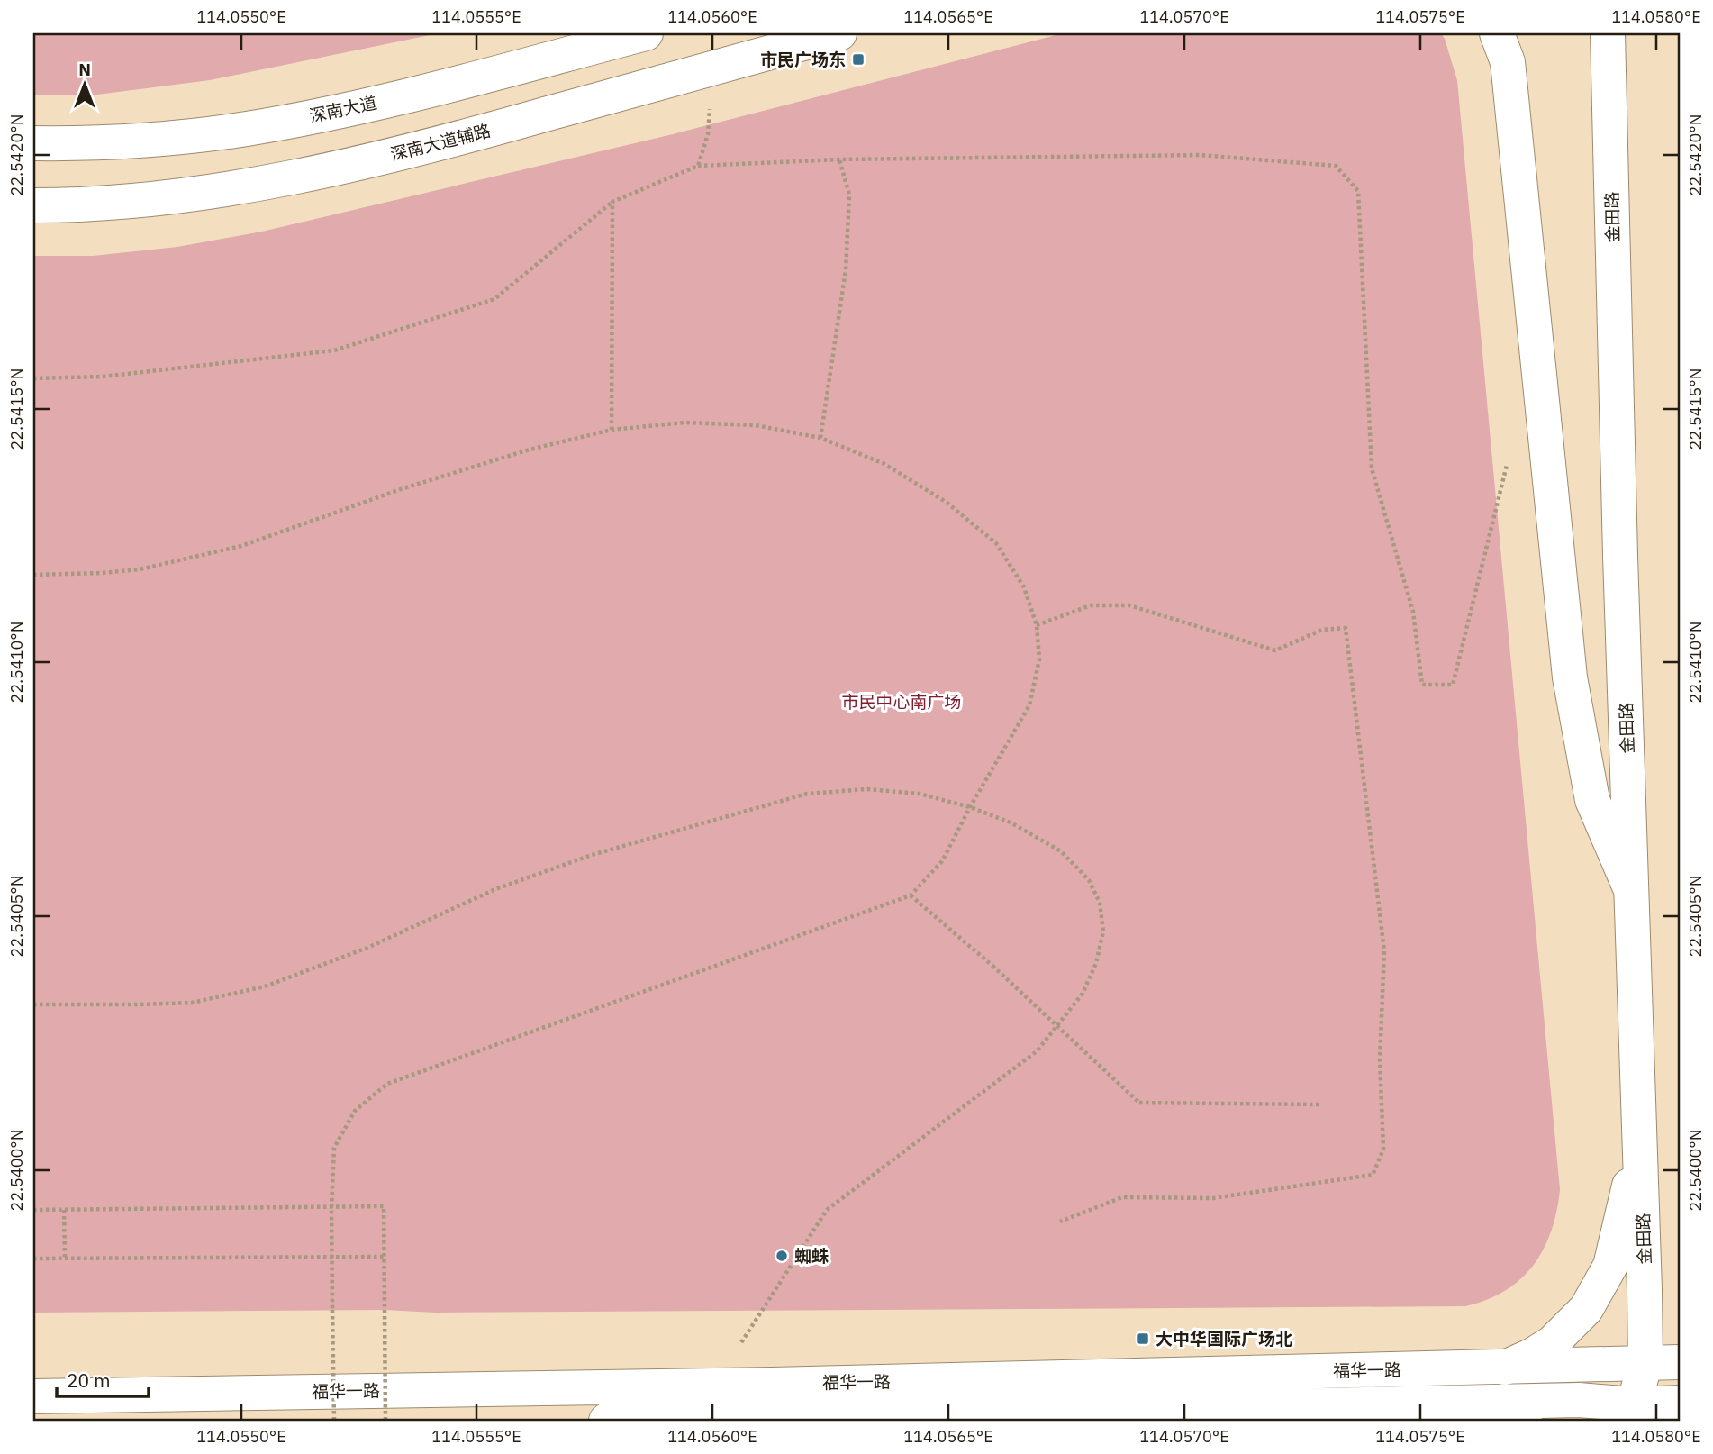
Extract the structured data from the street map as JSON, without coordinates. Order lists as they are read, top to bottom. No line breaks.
{"streets":{"main road":["深南大道","深南大道辅路","金田路","福华一路"]},"crossings":[["金田路","福华一路"]],"parks":["市民中心南广场"],"places":{"transit":["市民广场东","大中华国际广场北"],"other":["蜘蛛"]},"scale_bar":"20 m","north":"top","coordinates":["114.0550°E","114.0555°E","114.0560°E","114.0565°E","114.0570°E","114.0575°E","114.0580°E","22.5420°N","22.5415°N","22.5410°N","22.5405°N","22.5400°N"]}
